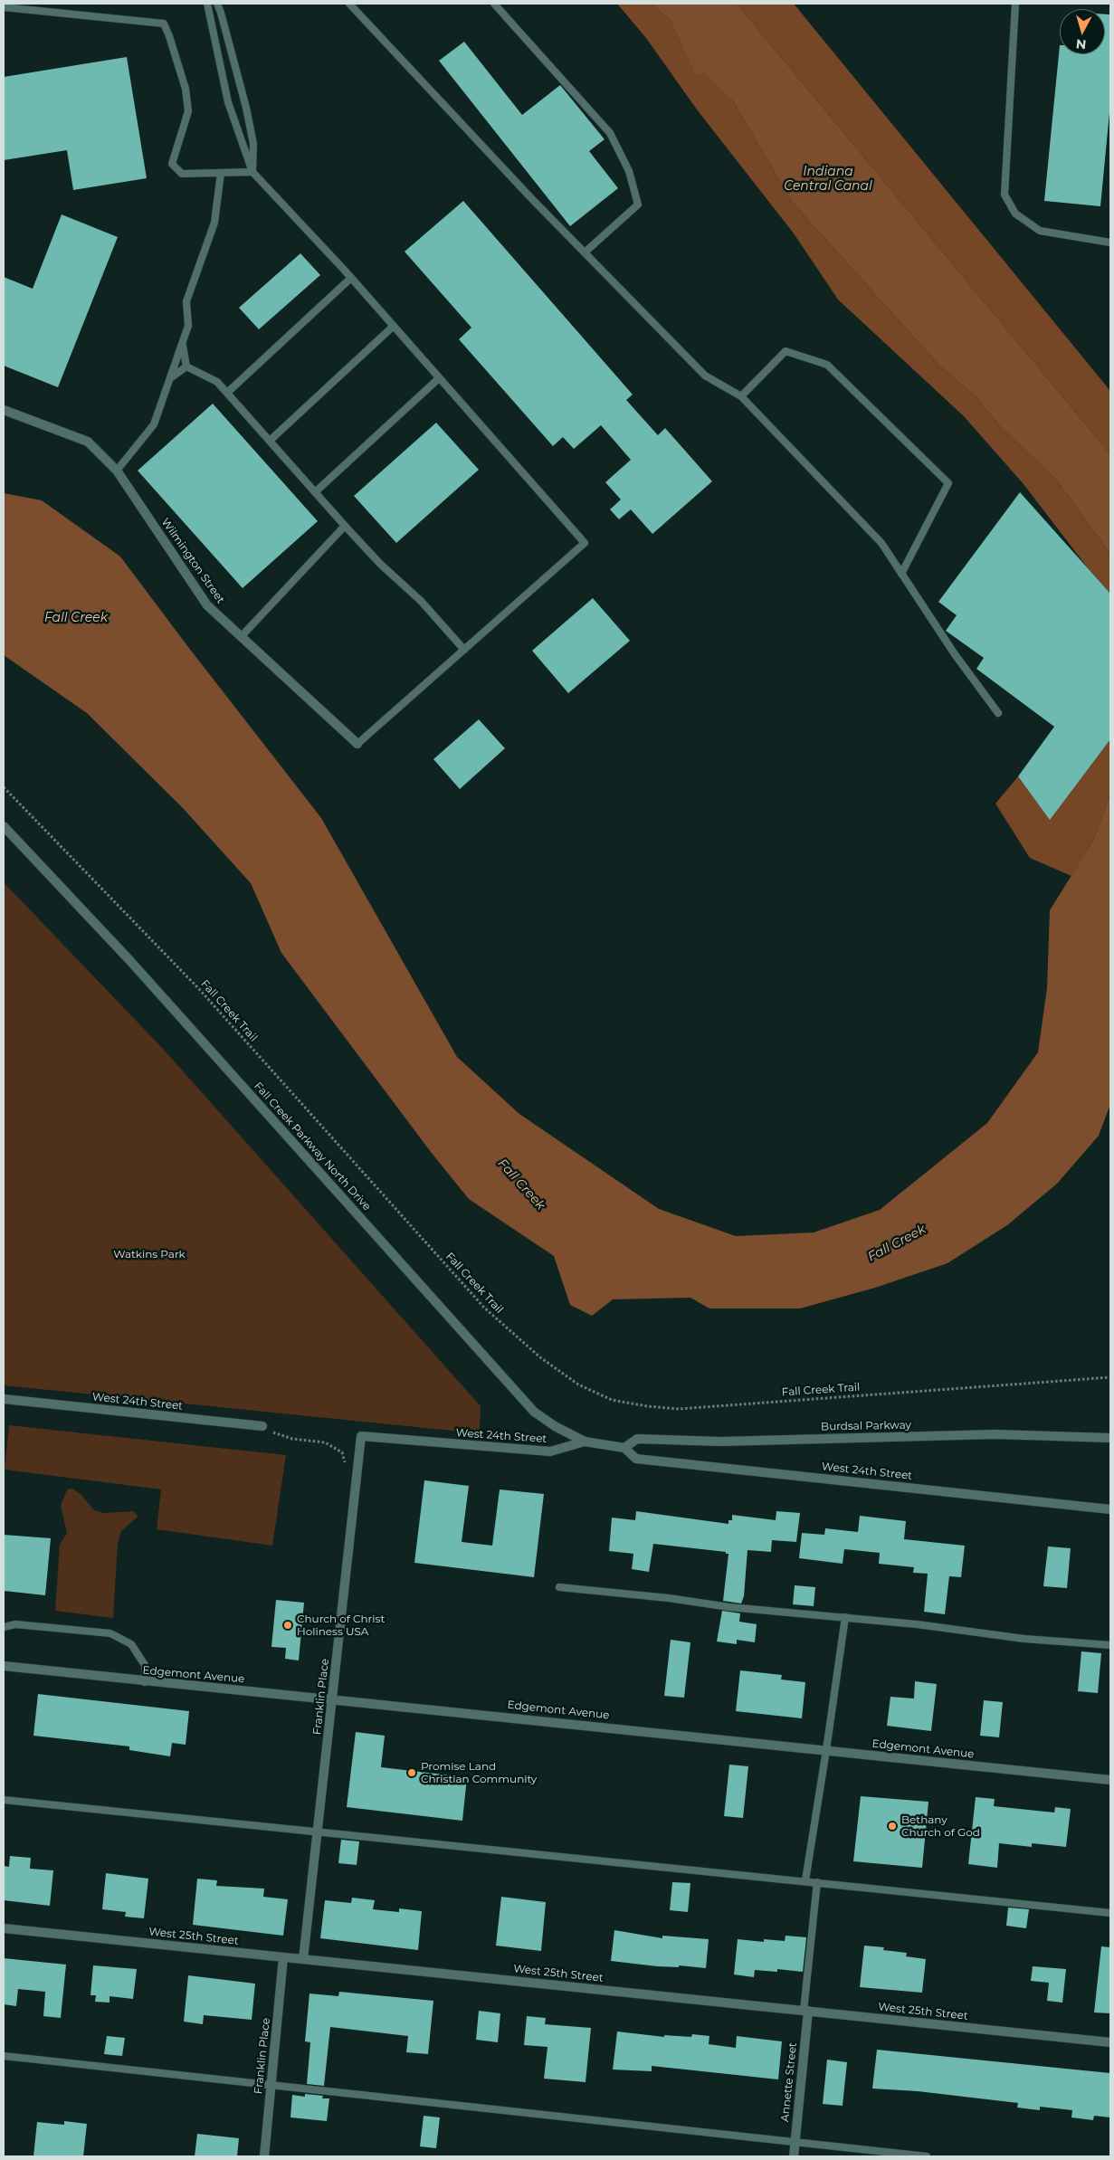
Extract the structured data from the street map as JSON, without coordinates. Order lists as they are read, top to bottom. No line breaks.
{"streets":{"street":["Wilmington Street","Fall Creek Parkway North Drive","West 24th Street","Burdsal Parkway","Edgemont Avenue","Franklin Place","West 25th Street","Annette Street"],"path":["Fall Creek Trail"]},"crossings":[["Fall Creek Parkway North Drive","West 24th Street"],["Fall Creek Parkway North Drive","Burdsal Parkway"],["West 24th Street","Burdsal Parkway"],["West 24th Street","Franklin Place"],["Edgemont Avenue","Franklin Place"],["Franklin Place","West 25th Street"],["West 25th Street","Annette Street"]],"water":["Indiana Central Canal","Fall Creek"],"parks":["Watkins Park"],"places":["Church of Christ Holiness USA","Promise Land Christian Community","Bethany Church of God"],"north":"bottom"}
